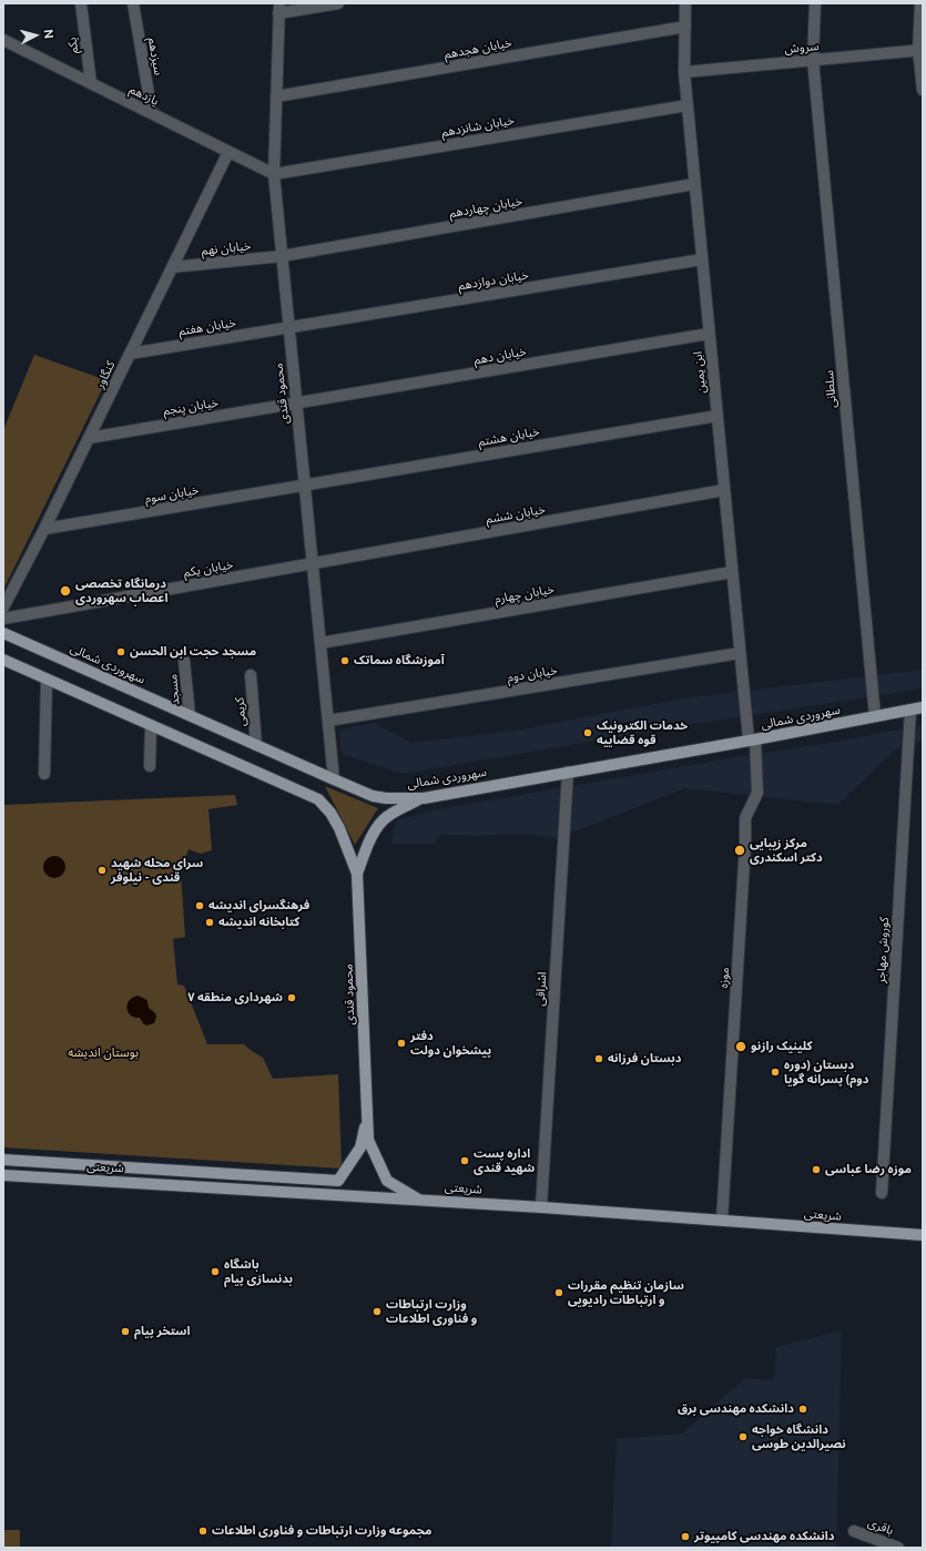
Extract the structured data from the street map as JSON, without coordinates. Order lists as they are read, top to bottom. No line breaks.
{"streets":{"main road":["محمود قندی","سهروردی شمالی","شریعتی"],"street":["یکم","سروش","خیابان هجدهم","سیزدهم","یازدهم","خیابان شانزدهم","خیابان چهاردهم","خیابان نهم","خیابان دوازدهم","خیابان هفتم","خیابان دهم","ابن یمین","کنگاور","سلطانی","خیابان پنجم","خیابان هشتم","خیابان سوم","خیابان ششم","خیابان یکم","خیابان چهارم","خیابان دوم","مسجد","کریمی","کوروش مهاجر","موزه","اشراقی","باقری"]},"crossings":[["یکم","یازدهم"],["سروش","ابن یمین"],["سروش","سلطانی"],["خیابان هجدهم","ابن یمین"],["خیابان هجدهم","محمود قندی"],["سیزدهم","یازدهم"],["یازدهم","خیابان شانزدهم"],["یازدهم","کنگاور"],["یازدهم","محمود قندی"],["خیابان شانزدهم","ابن یمین"],["خیابان شانزدهم","محمود قندی"],["خیابان چهاردهم","خیابان نهم"],["خیابان چهاردهم","ابن یمین"],["خیابان چهاردهم","محمود قندی"],["خیابان نهم","کنگاور"],["خیابان نهم","محمود قندی"],["خیابان دوازدهم","خیابان هفتم"],["خیابان دوازدهم","ابن یمین"],["خیابان دوازدهم","محمود قندی"],["خیابان هفتم","کنگاور"],["خیابان هفتم","محمود قندی"],["خیابان دهم","ابن یمین"],["خیابان دهم","محمود قندی"],["خیابان دهم","خیابان پنجم"],["ابن یمین","خیابان هشتم"],["ابن یمین","خیابان ششم"],["ابن یمین","خیابان چهارم"],["ابن یمین","سهروردی شمالی"],["ابن یمین","خیابان دوم"],["ابن یمین","موزه"],["کنگاور","خیابان پنجم"],["کنگاور","خیابان سوم"],["سلطانی","سهروردی شمالی"],["محمود قندی","خیابان پنجم"],["محمود قندی","خیابان هشتم"],["محمود قندی","خیابان سوم"],["محمود قندی","خیابان ششم"],["محمود قندی","خیابان یکم"],["محمود قندی","خیابان چهارم"],["محمود قندی","سهروردی شمالی"],["محمود قندی","خیابان دوم"],["محمود قندی","شریعتی"],["خیابان هشتم","خیابان سوم"],["خیابان ششم","خیابان یکم"],["سهروردی شمالی","مسجد"],["سهروردی شمالی","کریمی"],["سهروردی شمالی","کوروش مهاجر"],["سهروردی شمالی","موزه"],["سهروردی شمالی","اشراقی"],["موزه","شریعتی"],["اشراقی","شریعتی"]],"parks":["بوستان اندیشه"],"places":["درمانگاه تخصصی اعصاب سهروردی","مسجد حجت ابن الحسن","آموزشگاه سماتک","خدمات الکترونیک قوه قضاییه","مرکز زیبایی دکتر اسکندری","سرای محله شهید قندی - نیلوفر","فرهنگسرای اندیشه","کتابخانه اندیشه","شهرداری منطقه ۷","دفتر پیشخوان دولت","کلینیک رازنو","دبستان فرزانه","دبستان (دوره دوم) پسرانه گویا","اداره پست شهید قندی","موزه رضا عباسی","باشگاه بدنسازی پیام","سازمان تنظیم مقررات و ارتباطات رادیویی","وزارت ارتباطات و فناوری اطلاعات","استخر پیام","دانشکده مهندسی برق","دانشگاه خواجه نصیرالدین طوسی","مجموعه وزارت ارتباطات و فناوری اطلاعات","دانشکده مهندسی کامپیوتر"],"north":"right"}
